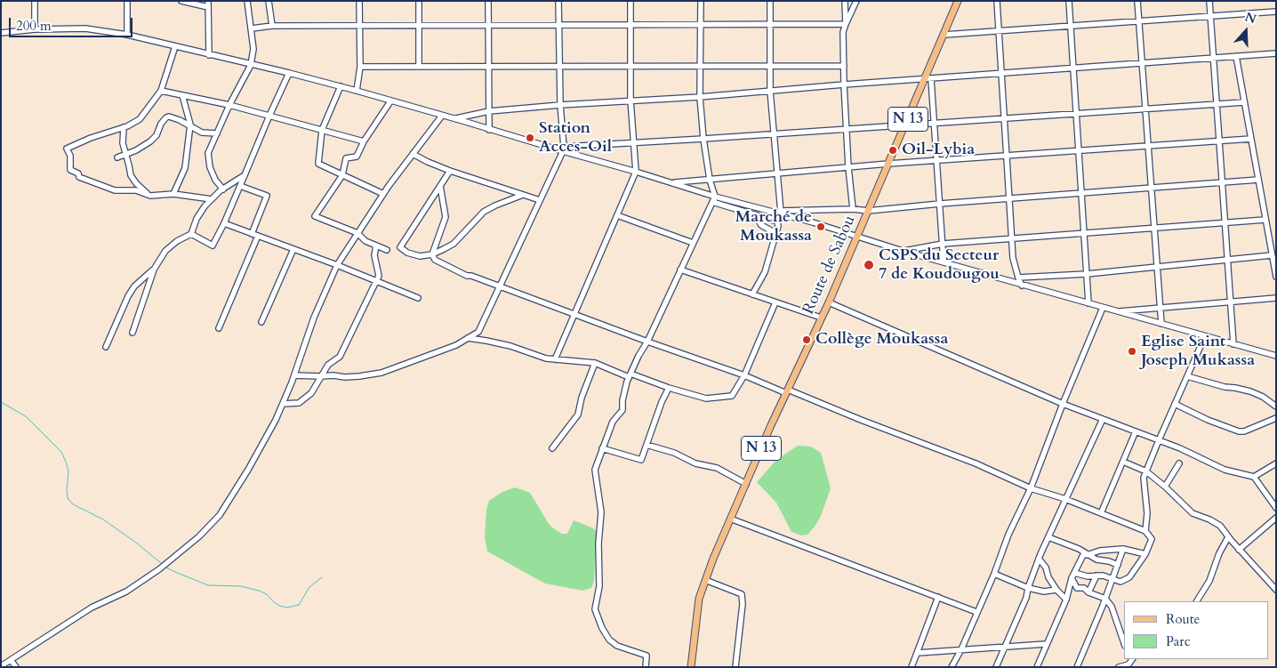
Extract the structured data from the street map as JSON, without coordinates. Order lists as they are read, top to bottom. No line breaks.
{"streets":{"main road":["N 13","Route de Sabou"]},"places":["Station Acces-Oil","Oil-Lybia","Marché de Moukassa","CSPS du Secteur 7 de Koudougou","Collège Moukassa","Eglise Saint Joseph Mukassa"],"legend":["Route","Parc"],"scale_bar":"200 m","north":"top"}
